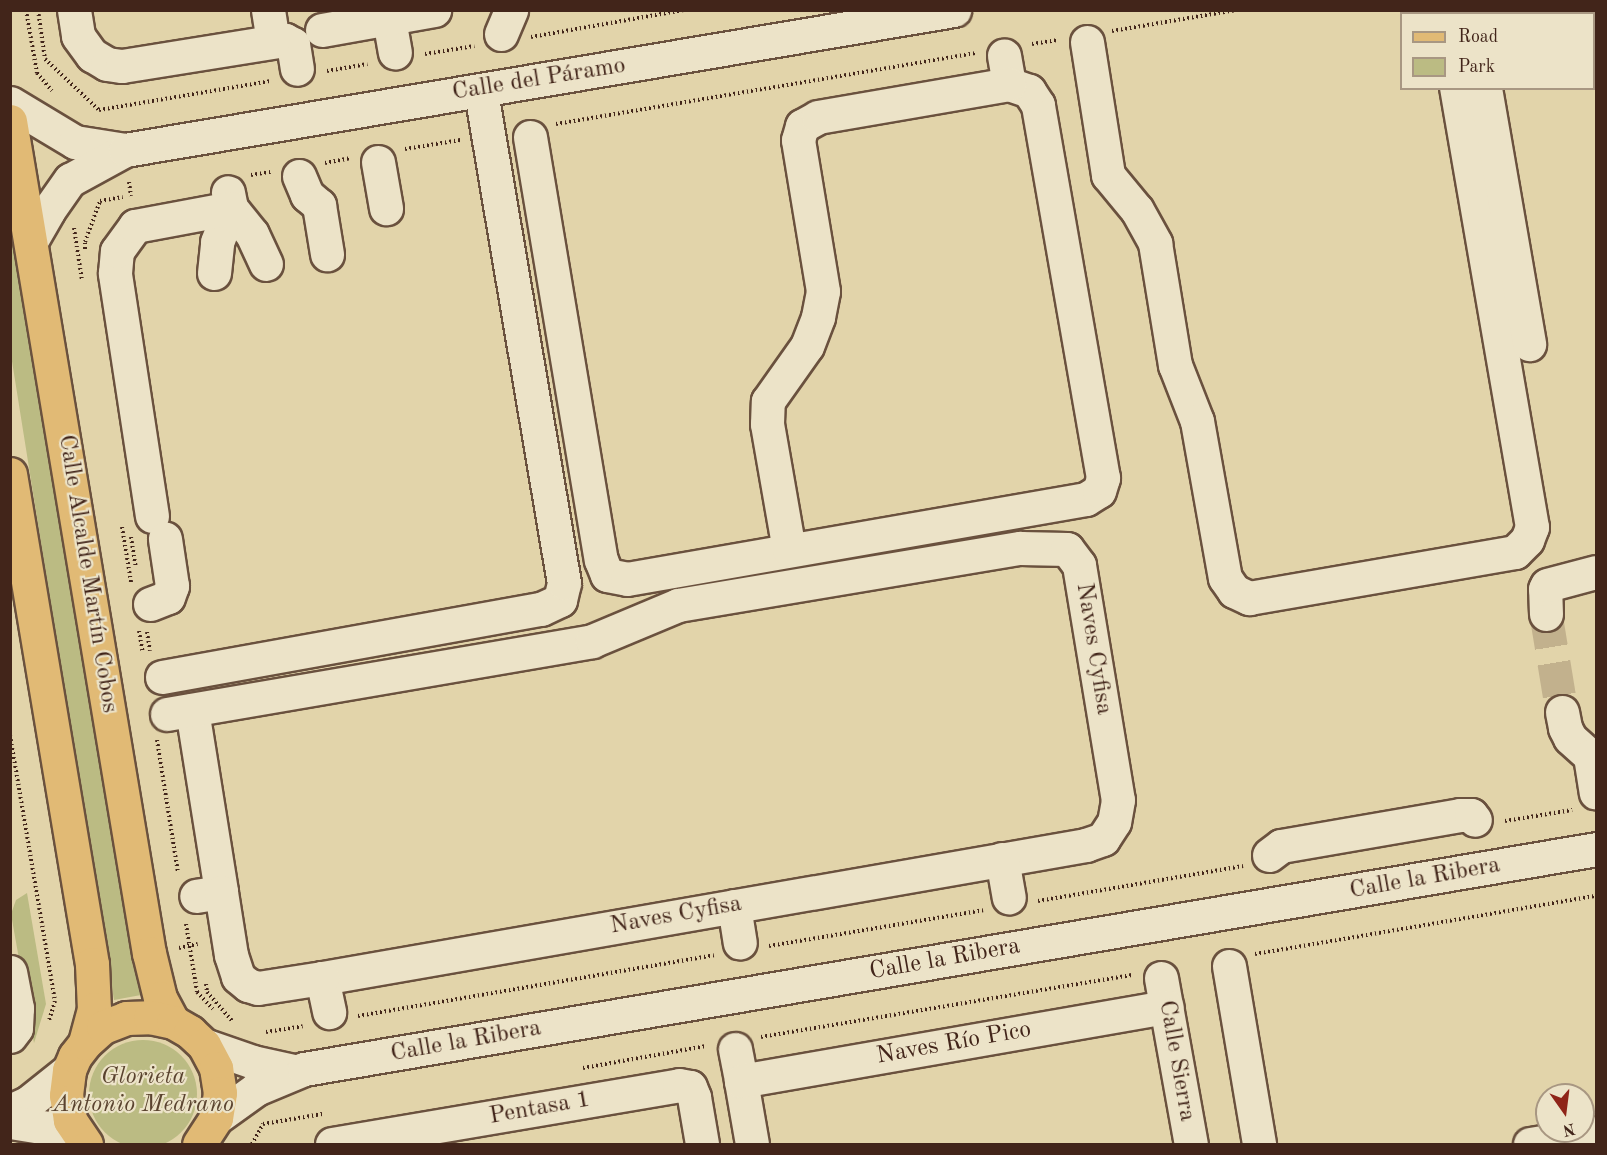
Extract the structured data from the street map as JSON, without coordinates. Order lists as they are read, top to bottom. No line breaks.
{"streets":{"main road":["Calle Alcalde Martín Cobos"],"street":["Calle del Páramo","Naves Cyfisa","Calle la Ribera","Naves Río Pico","Calle Sierra","Pentasa 1"]},"crossings":[["Calle del Páramo","Calle Alcalde Martín Cobos"],["Naves Río Pico","Calle Sierra"]],"parks":["Glorieta Antonio Medrano"],"legend":["Road","Park"],"north":"bottom"}
